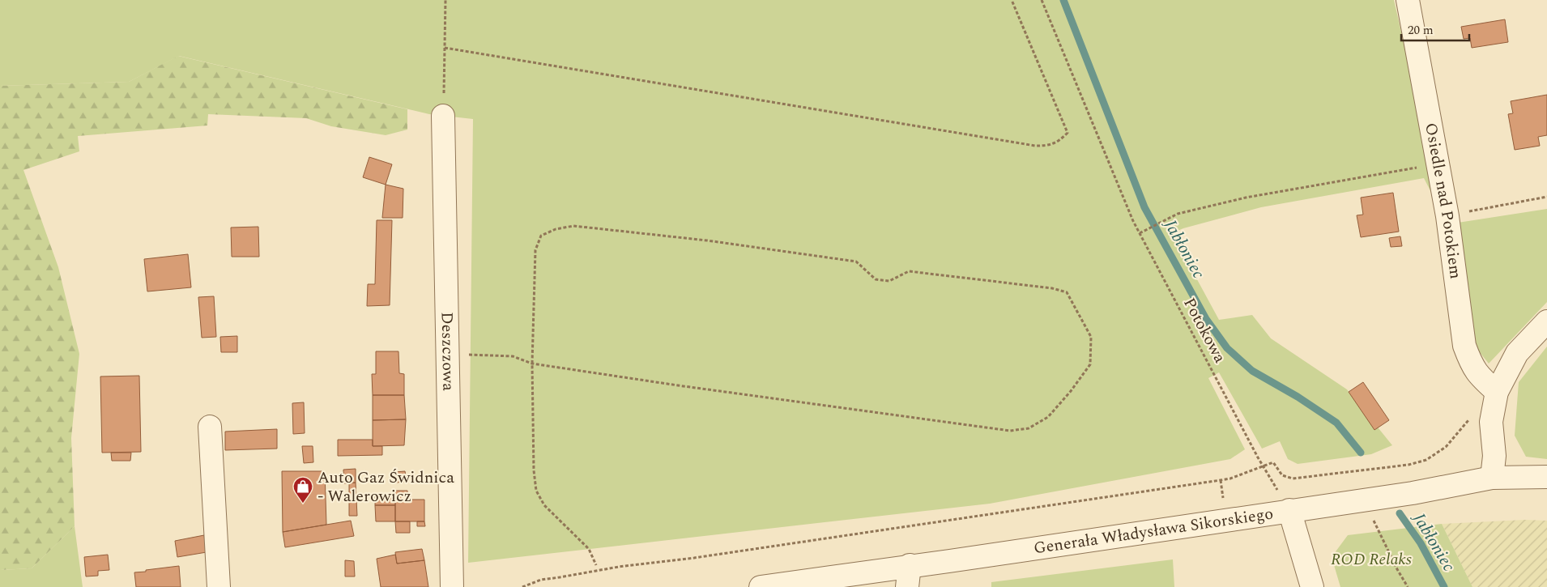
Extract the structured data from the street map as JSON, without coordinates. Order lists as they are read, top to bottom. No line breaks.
{"streets":{"street":["Osiedle nad Potokiem","Deszczowa","Generała Władysława Sikorskiego"],"path":["Potokowa"]},"crossings":[["Potokowa","Generała Władysława Sikorskiego"]],"water":["Jabłoniec"],"parks":["ROD Relaks"],"places":{"shop":["Auto Gaz Świdnica - Walerowicz"]},"scale_bar":"20 m"}
